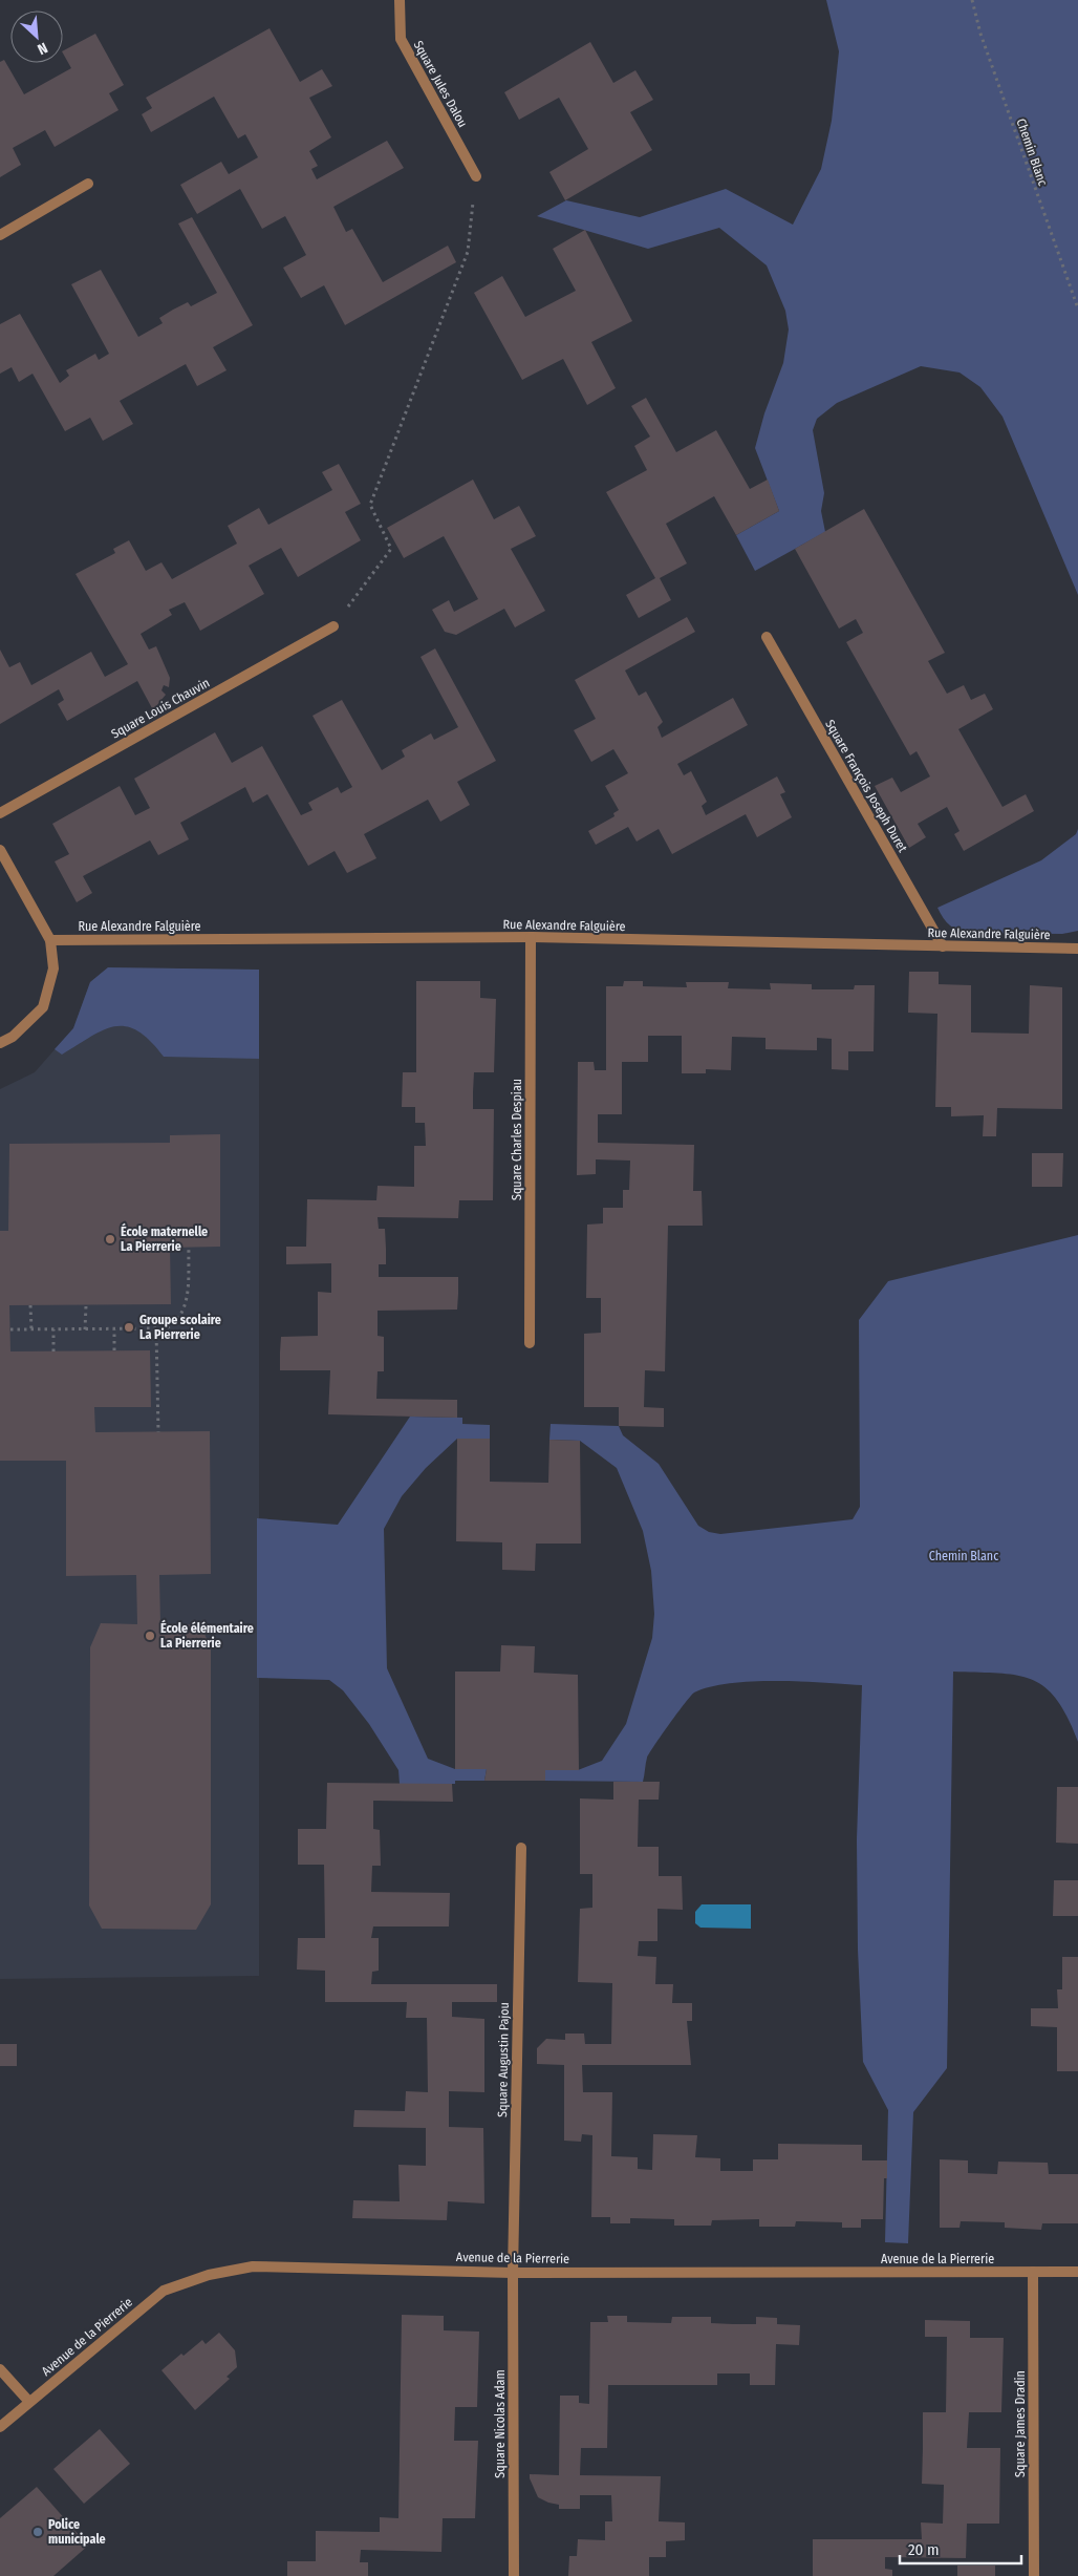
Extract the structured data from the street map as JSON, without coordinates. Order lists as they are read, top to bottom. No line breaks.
{"streets":{"street":["Square Jules Dalou","Square Louis Chauvin","Square François Joseph Duret","Rue Alexandre Falguière","Square Charles Despiau","Square Augustin Pajou","Avenue de la Pierrerie","Square Nicolas Adam","Square James Dradin"],"path":["Chemin Blanc"]},"crossings":[["Square François Joseph Duret","Rue Alexandre Falguière"],["Rue Alexandre Falguière","Square Charles Despiau"],["Square Augustin Pajou","Avenue de la Pierrerie"],["Square Augustin Pajou","Square Nicolas Adam"],["Avenue de la Pierrerie","Square Nicolas Adam"],["Avenue de la Pierrerie","Square James Dradin"]],"parks":["Chemin Blanc"],"places":["École maternelle La Pierrerie","Groupe scolaire La Pierrerie","École élémentaire La Pierrerie","Police municipale"],"scale_bar":"20 m","north":"bottom right"}
